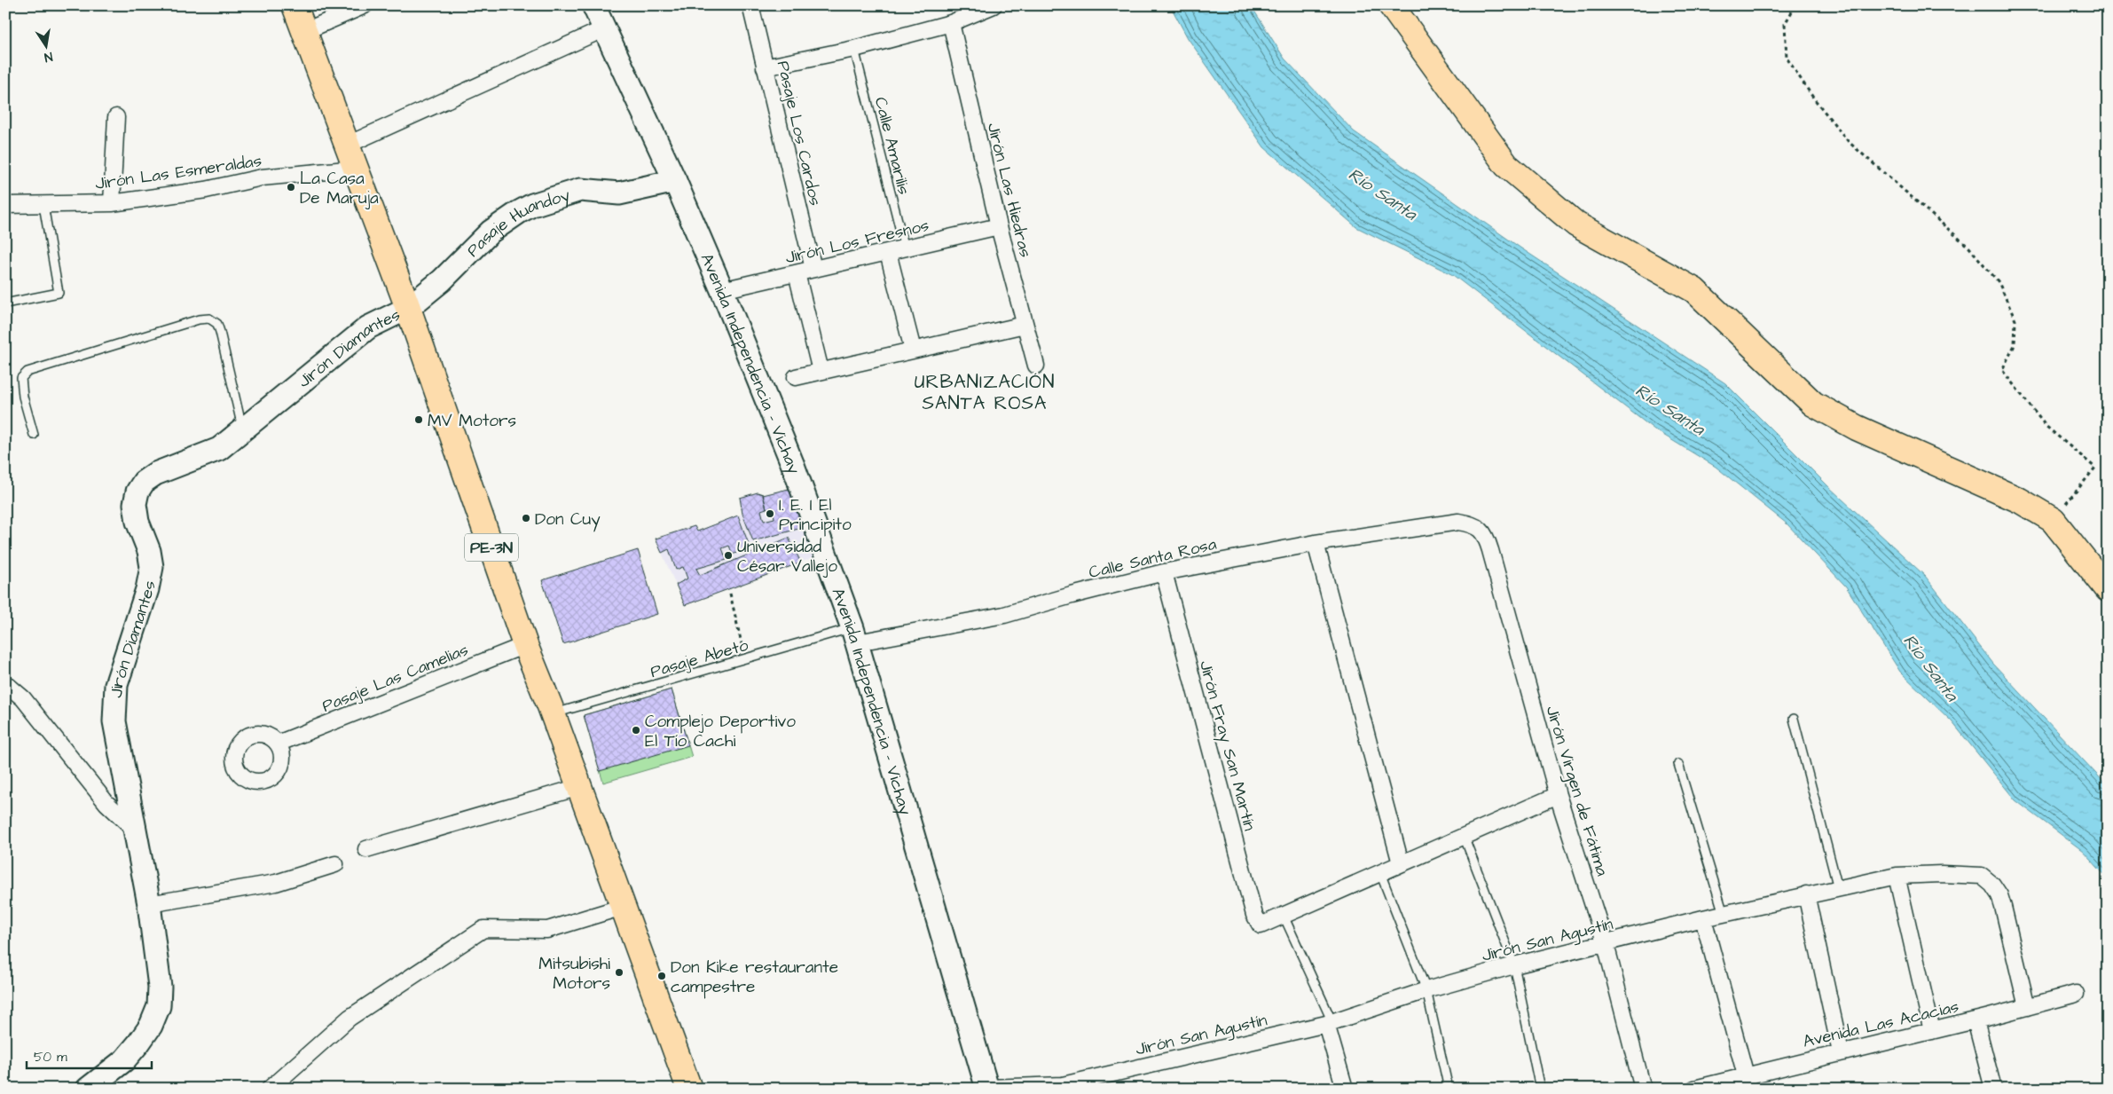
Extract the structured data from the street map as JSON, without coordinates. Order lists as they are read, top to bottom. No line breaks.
{"streets":{"main road":["PE-3N"],"street":["Pasaje Los Cardos","Jirón Las Esmeraldas","Jirón Las Hiedras","Pasaje Huandoy","Jirón Los Fresnos","Jirón Diamantes","Avenida Independencia - Vichay","Calle Santa Rosa","Pasaje Las Camelias","Jirón Fray San Martín","Jirón Virgen de Fátima","Jirón San Agustín","Avenida Las Acacias"],"lane":["Calle Amarilis","Pasaje Abeto"]},"crossings":[["Pasaje Los Cardos","Jirón Los Fresnos"],["Calle Amarilis","Jirón Los Fresnos"],["Jirón Las Esmeraldas","PE-3N"],["Jirón Las Hiedras","Jirón Los Fresnos"],["Pasaje Huandoy","Jirón Diamantes"],["Pasaje Huandoy","Avenida Independencia - Vichay"],["Pasaje Huandoy","PE-3N"],["Jirón Los Fresnos","Avenida Independencia - Vichay"],["Jirón Diamantes","PE-3N"],["Avenida Independencia - Vichay","Calle Santa Rosa"],["Avenida Independencia - Vichay","Pasaje Abeto"],["Avenida Independencia - Vichay","Jirón San Agustín"],["PE-3N","Pasaje Abeto"],["PE-3N","Pasaje Las Camelias"],["Calle Santa Rosa","Pasaje Abeto"],["Calle Santa Rosa","Jirón Fray San Martín"],["Calle Santa Rosa","Jirón Virgen de Fátima"],["Jirón Virgen de Fátima","Jirón San Agustín"],["Jirón San Agustín","Avenida Las Acacias"]],"districts":["URBANIZACIÓN SANTA ROSA"],"water":["Río Santa"],"places":["La Casa De Maruja","MV Motors","I. E. I El Principito","Don Cuy","Universidad César Vallejo","Complejo Deportivo El Tío Cachi","Mitsubishi Motors","Don Kike restaurante campestre"],"scale_bar":"50 m","north":"bottom"}
